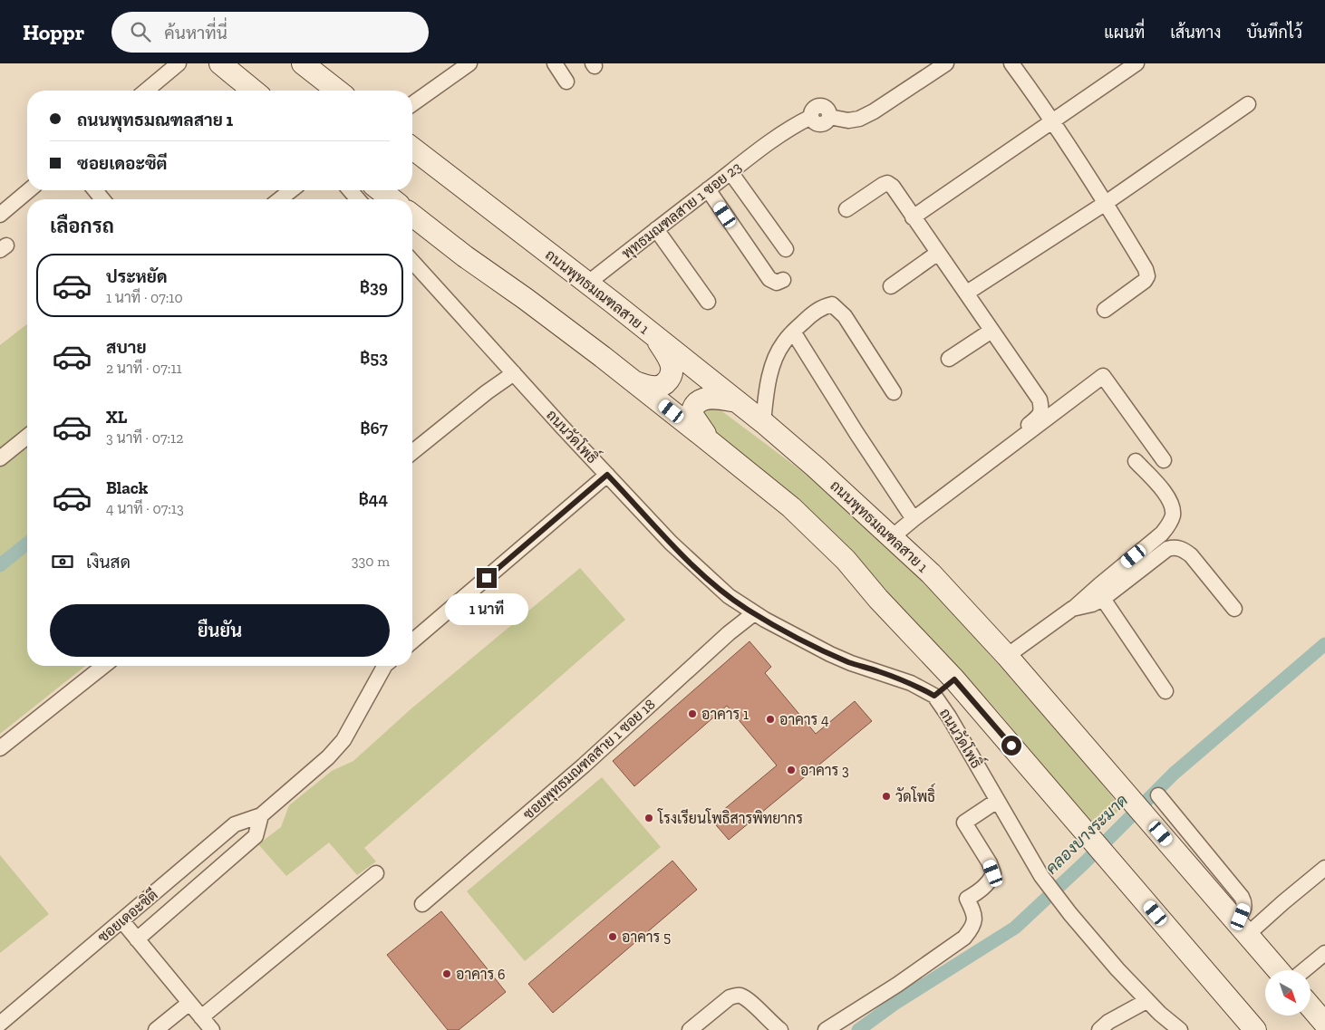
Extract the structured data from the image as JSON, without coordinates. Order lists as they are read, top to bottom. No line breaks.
{"streets":{"main road":["ถนนพุทธมณฑลสาย 1"],"street":["พุทธมณฑลสาย 1 ซอย 23","ถนนวัดโพธิ์","ซอยพุทธมณฑลสาย 1 ซอย 18","ซอยเดอะซิตี"]},"crossings":[["พุทธมณฑลสาย 1 ซอย 23","ถนนพุทธมณฑลสาย 1"],["ถนนวัดโพธิ์","ซอยพุทธมณฑลสาย 1 ซอย 18"]],"water":["คลองบางระมาด"],"places":["อาคาร 1","อาคาร 4","อาคาร 3","วัดโพธิ์","โรงเรียนโพธิสารพิทยากร","อาคาร 5","อาคาร 6"],"north":"bottom right","page":{"header":"Hoppr","search":"ค้นหาที่นี่","nav":["แผนที่","เส้นทาง","บันทึกไว้"],"banner":["ถนนพุทธมณฑลสาย 1","ซอยเดอะซิตี"],"heading":"เลือกรถ","list":[{"name":"ประหยัด","note":"1 นาที · 07:10","value":"฿39"},{"name":"สบาย","note":"2 นาที · 07:11","value":"฿53"},{"name":"XL","note":"3 นาที · 07:12","value":"฿67"},{"name":"Black","note":"4 นาที · 07:13","value":"฿44"}],"pay":["เงินสด","330 m"],"bubble":"1 นาที","buttons":"ยืนยัน"}}
